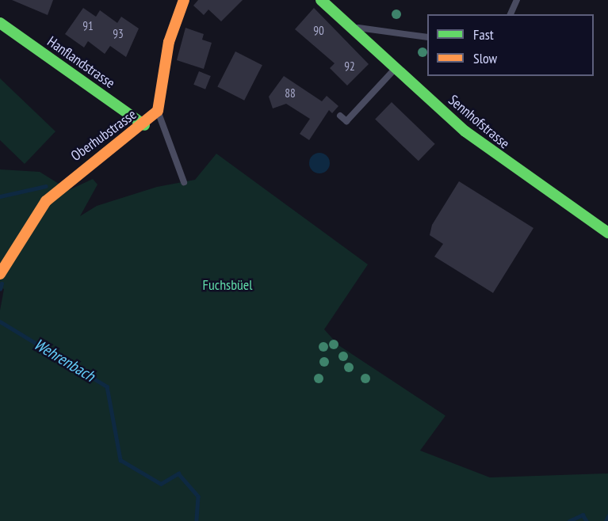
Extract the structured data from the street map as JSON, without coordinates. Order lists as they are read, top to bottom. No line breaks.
{"streets":{"street":["Hanflandstrasse","Sennhofstrasse","Oberhubstrasse"]},"crossings":[["Hanflandstrasse","Oberhubstrasse"]],"water":["Wehrenbach"],"parks":["Fuchsbüel"],"house_numbers":["91","90","93","92","88"],"legend":["Fast","Slow"]}
